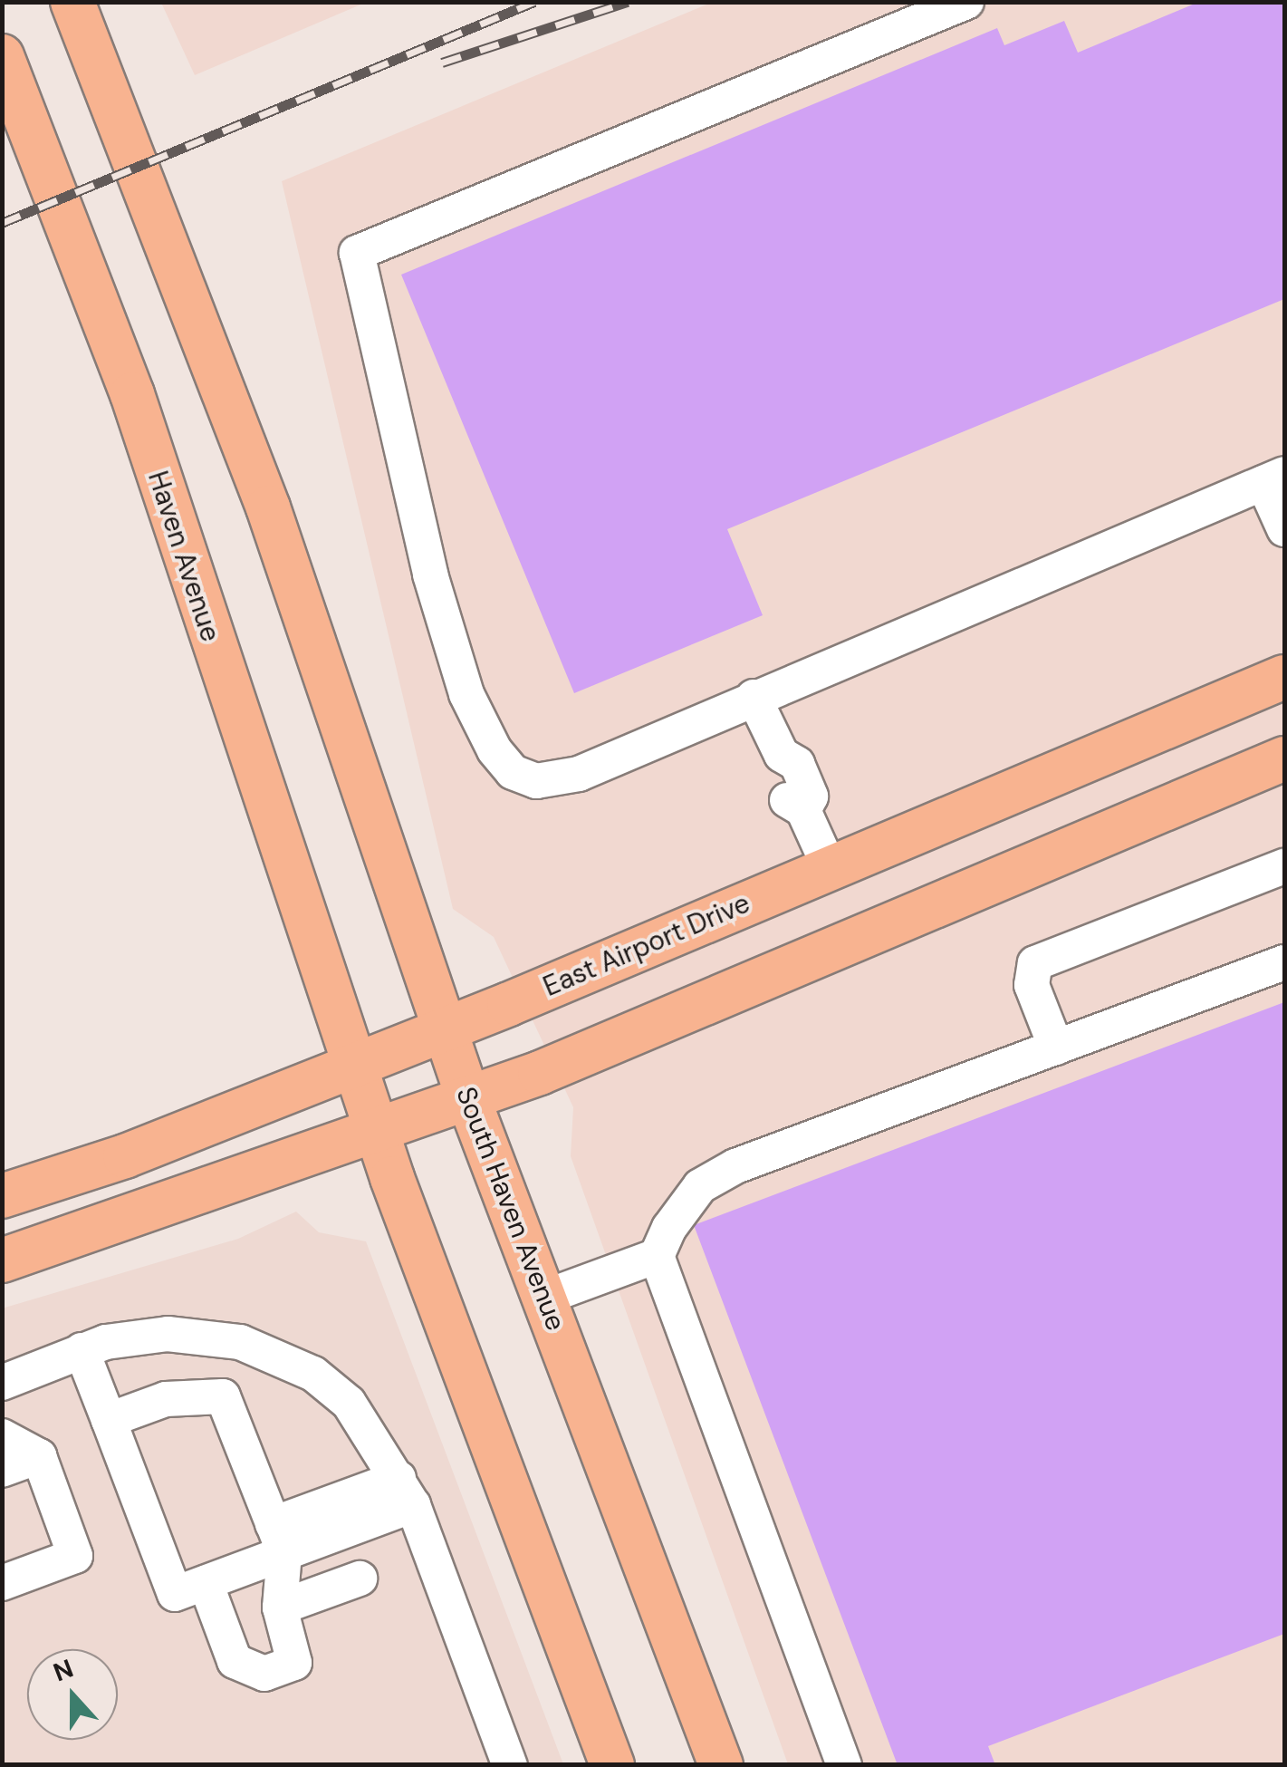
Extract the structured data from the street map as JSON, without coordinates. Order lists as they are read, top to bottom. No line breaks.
{"streets":{"main road":["Haven Avenue","East Airport Drive","South Haven Avenue"]},"crossings":[["Haven Avenue","East Airport Drive"],["East Airport Drive","South Haven Avenue"]],"north":"top"}
